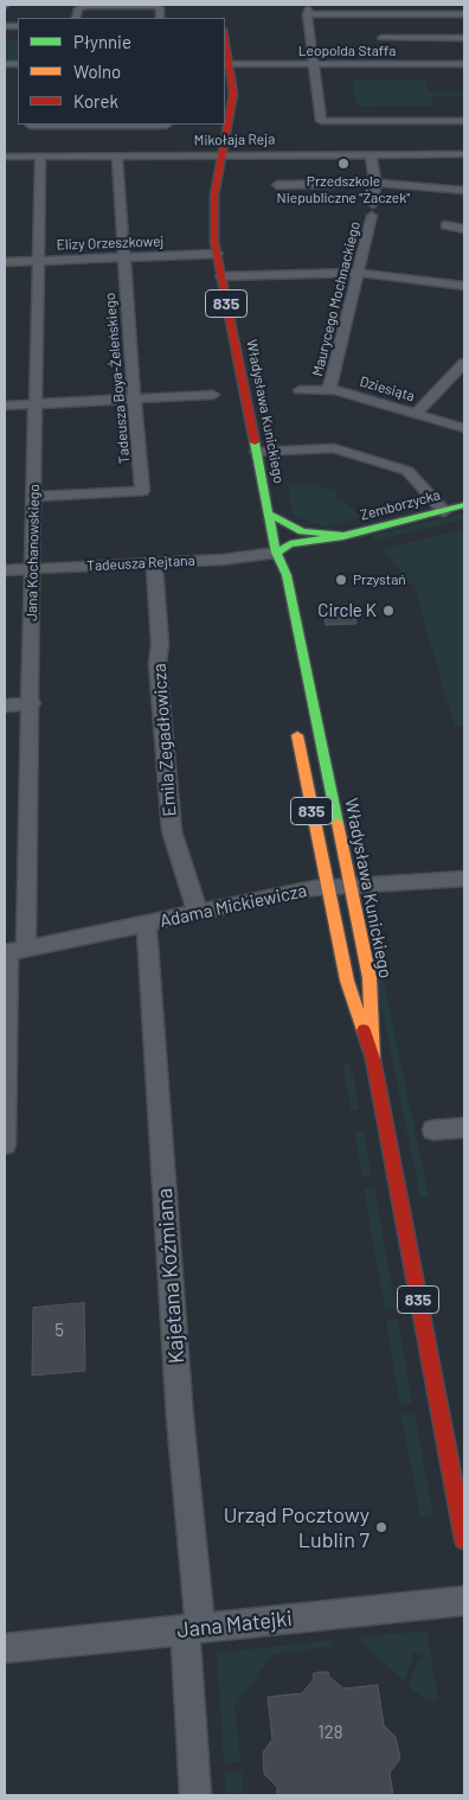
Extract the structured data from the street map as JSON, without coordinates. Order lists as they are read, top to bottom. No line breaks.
{"streets":{"main road":["835","Władysława Kunickiego","Zemborzycka"],"street":["Leopolda Staffa","Mikołaja Reja","Elizy Orzeszkowej","Maurycego Mochnackiego","Tadeusza Boya-Żeleńskiego","Dziesiąta","Jana Kochanowskiego","Tadeusza Rejtana","Emila Zegadłowicza","Adama Mickiewicza","Kajetana Koźmiana","Jana Matejki"]},"crossings":[["Leopolda Staffa","Władysława Kunickiego"],["Mikołaja Reja","Maurycego Mochnackiego"],["Mikołaja Reja","Tadeusza Boya-Żeleńskiego"],["Mikołaja Reja","Władysława Kunickiego"],["Mikołaja Reja","Jana Kochanowskiego"],["Elizy Orzeszkowej","Tadeusza Boya-Żeleńskiego"],["Elizy Orzeszkowej","Władysława Kunickiego"],["Elizy Orzeszkowej","Jana Kochanowskiego"],["Maurycego Mochnackiego","Dziesiąta"],["Tadeusza Boya-Żeleńskiego","Jana Kochanowskiego"],["Władysława Kunickiego","Zemborzycka"],["Władysława Kunickiego","Tadeusza Rejtana"],["Władysława Kunickiego","Adama Mickiewicza"],["Zemborzycka","Tadeusza Rejtana"],["Jana Kochanowskiego","Tadeusza Rejtana"],["Jana Kochanowskiego","Adama Mickiewicza"],["Tadeusza Rejtana","Emila Zegadłowicza"],["Emila Zegadłowicza","Adama Mickiewicza"],["Adama Mickiewicza","Kajetana Koźmiana"],["Kajetana Koźmiana","Jana Matejki"]],"places":["Przedszkole Niepubliczne \"Żaczek\"","Przystań","Circle K","Urząd Pocztowy Lublin 7"],"house_numbers":["5","128"],"legend":["Płynnie","Wolno","Korek"]}
